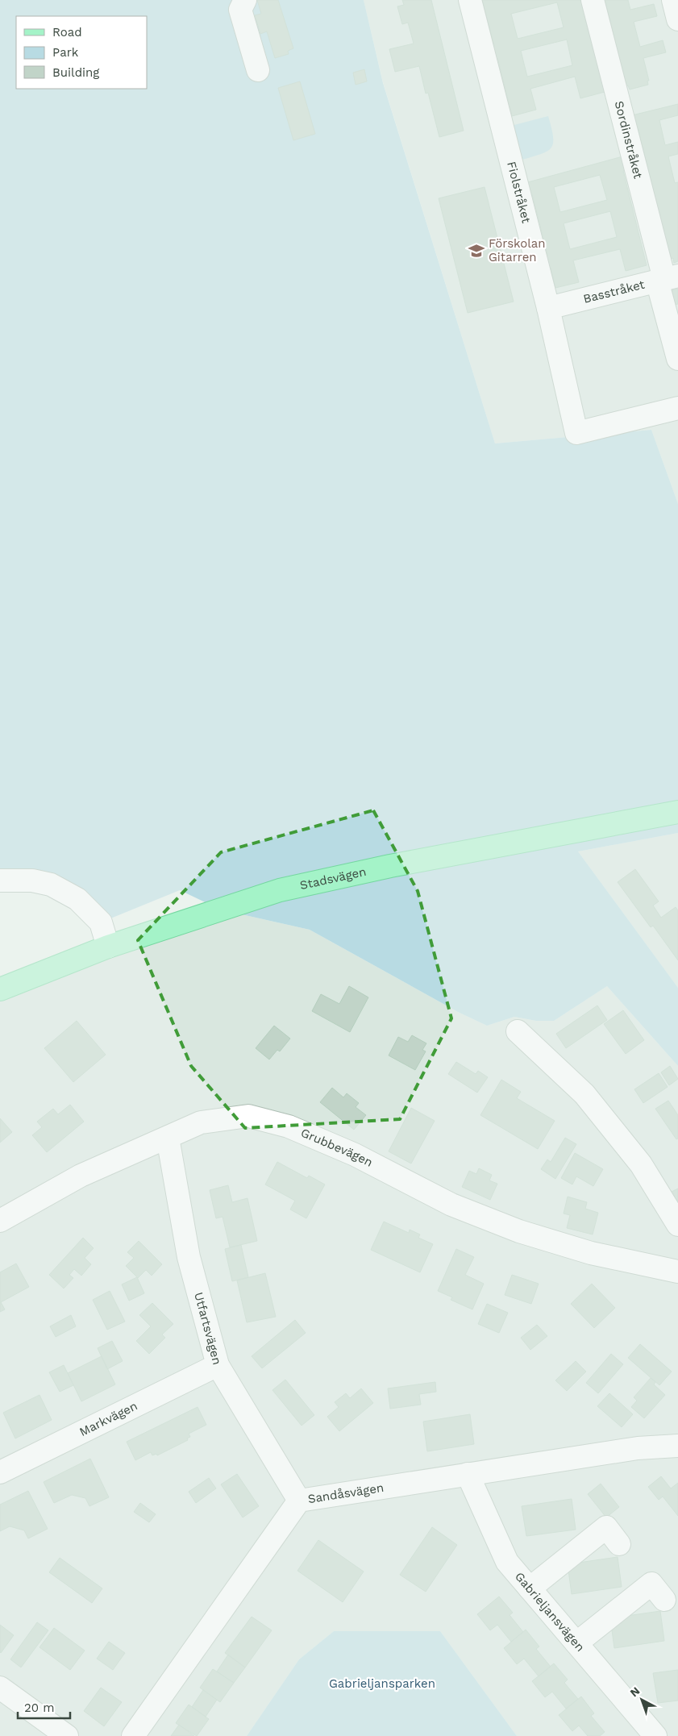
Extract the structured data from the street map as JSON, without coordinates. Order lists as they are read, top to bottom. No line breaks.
{"streets":{"main road":["Stadsvägen"],"street":["Sordinstråket","Fiolstråket","Basstråket","Grubbevägen","Utfartsvägen","Markvägen","Sandåsvägen","Gabrieljansvägen"]},"crossings":[["Sordinstråket","Basstråket"],["Fiolstråket","Basstråket"],["Grubbevägen","Utfartsvägen"],["Utfartsvägen","Markvägen"],["Utfartsvägen","Sandåsvägen"],["Sandåsvägen","Gabrieljansvägen"]],"parks":["Gabrieljansparken"],"places":{"school or university":["Förskolan Gitarren"]},"legend":["Road","Park","Building"],"scale_bar":"20 m","north":"top left"}
